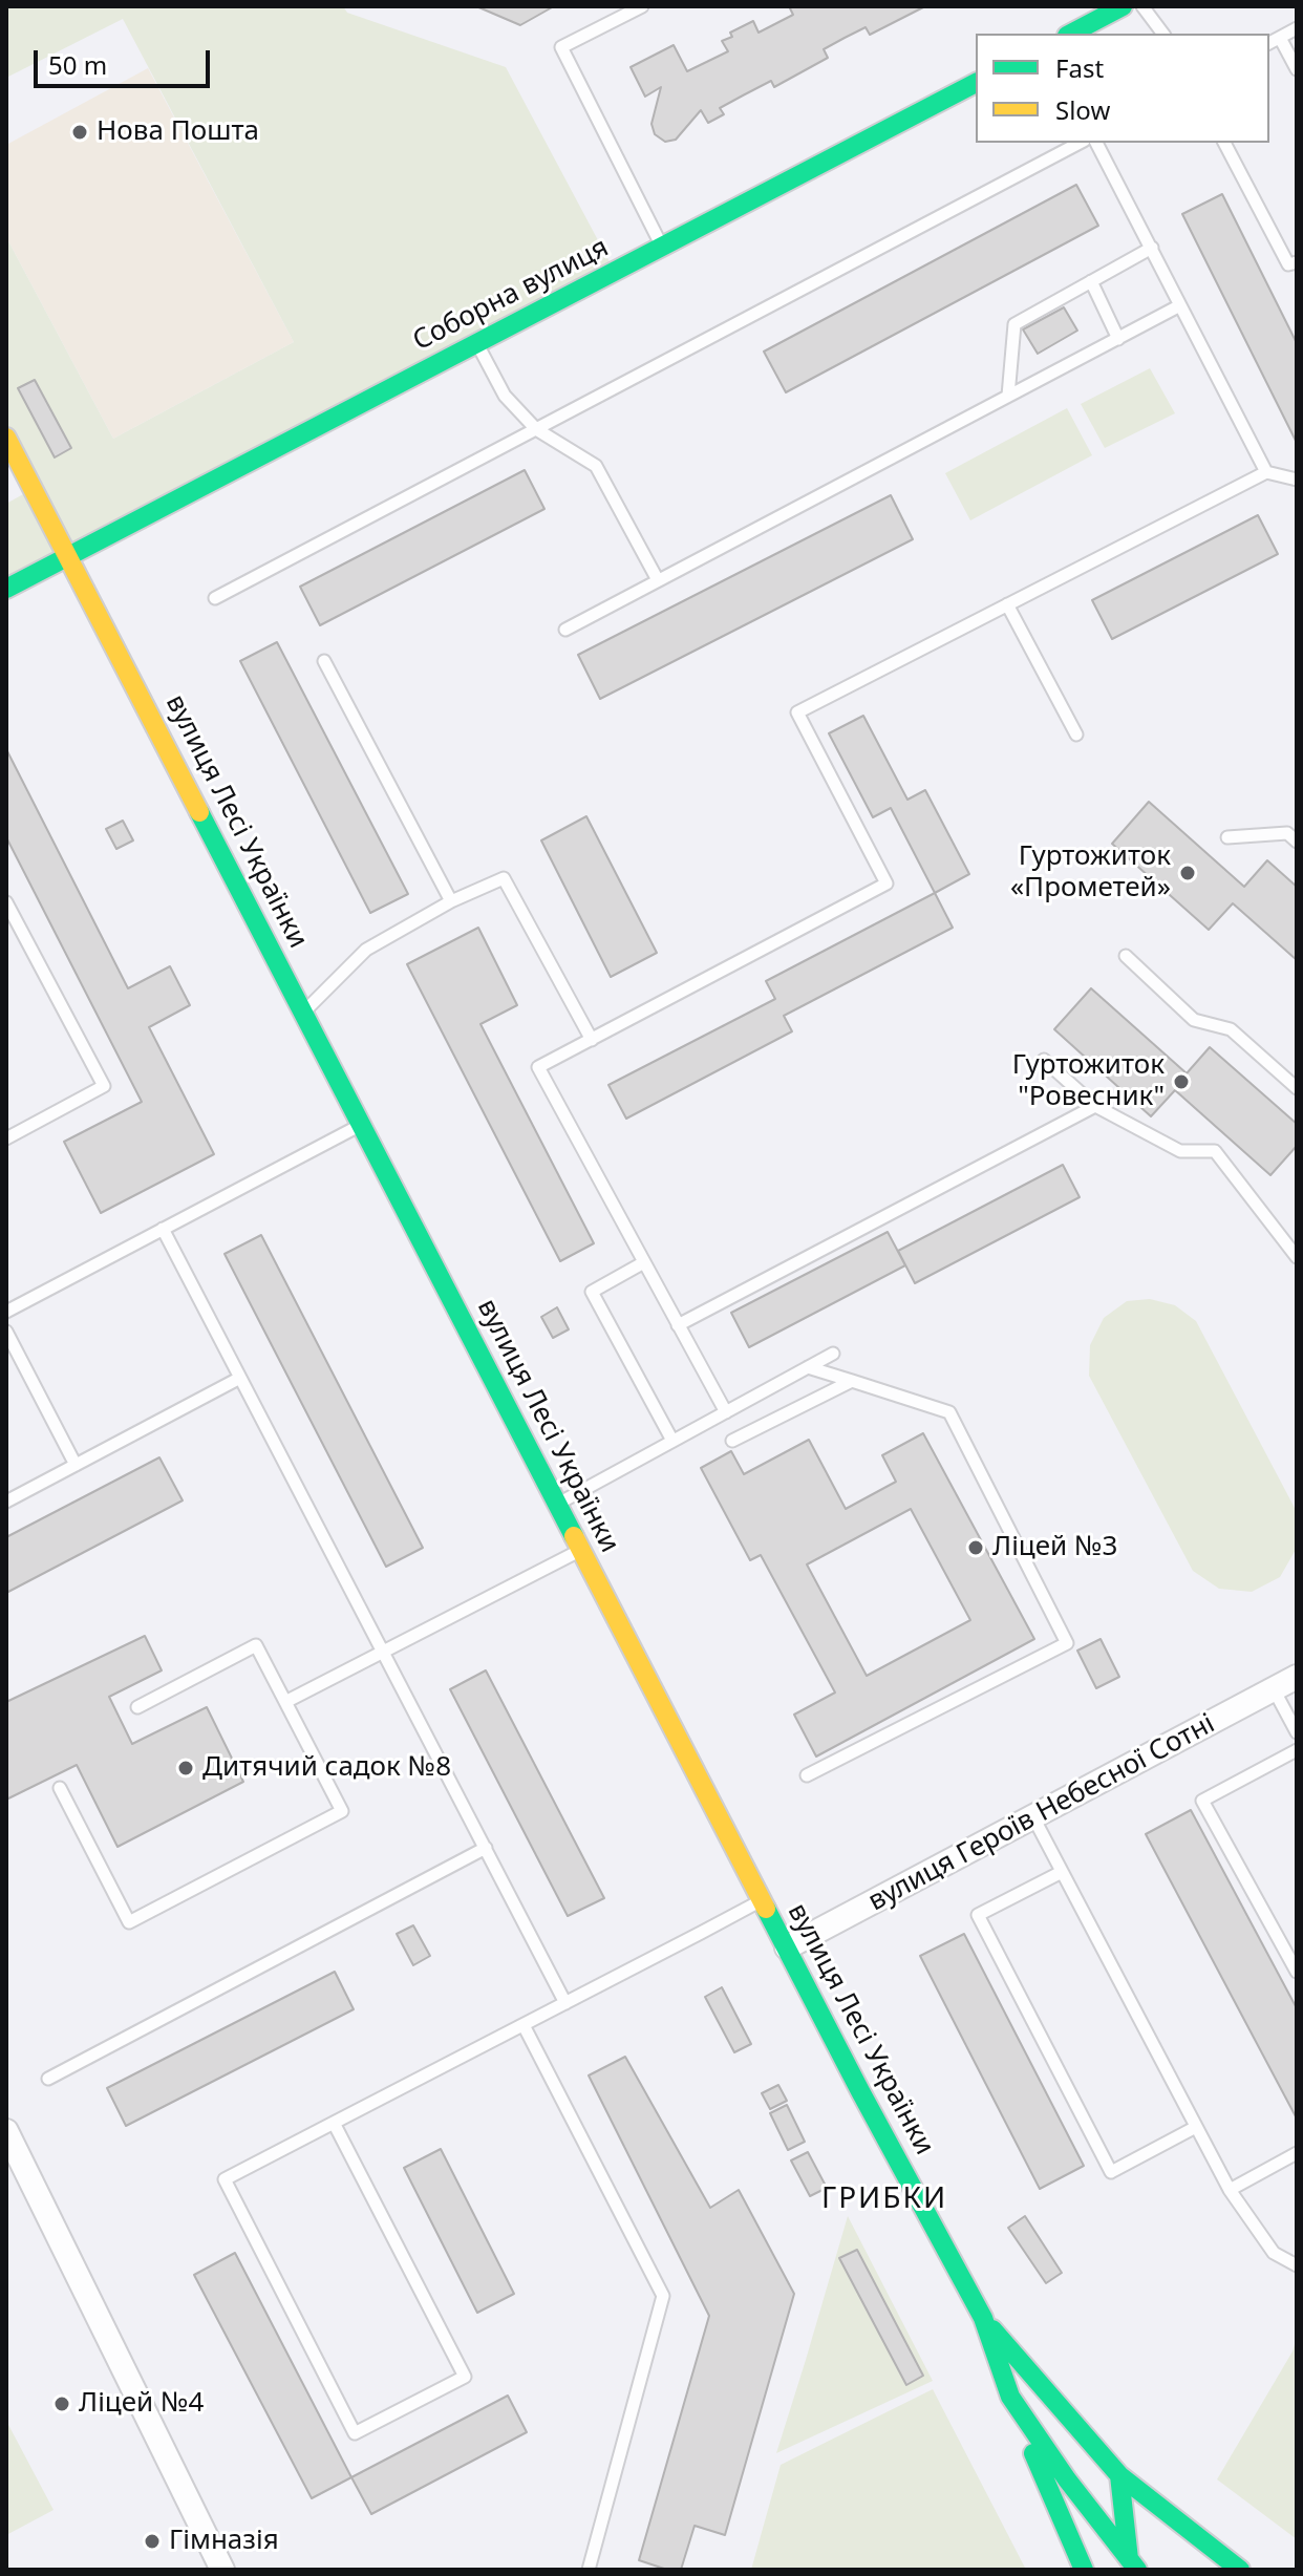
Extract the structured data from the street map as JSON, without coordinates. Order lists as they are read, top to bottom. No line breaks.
{"streets":{"main road":["Соборна вулиця","вулиця Лесі Українки"],"street":["вулиця Героїв Небесної Сотні"]},"crossings":[["Соборна вулиця","вулиця Лесі Українки"],["вулиця Лесі Українки","вулиця Героїв Небесної Сотні"]],"districts":["ГРИБКИ"],"places":["Нова Пошта","Гуртожиток «Прометей»","Гуртожиток \"Ровесник\"","Ліцей №3","Дитячий садок №8","Ліцей №4","Гімназія"],"legend":["Fast","Slow"],"scale_bar":"50 m"}
